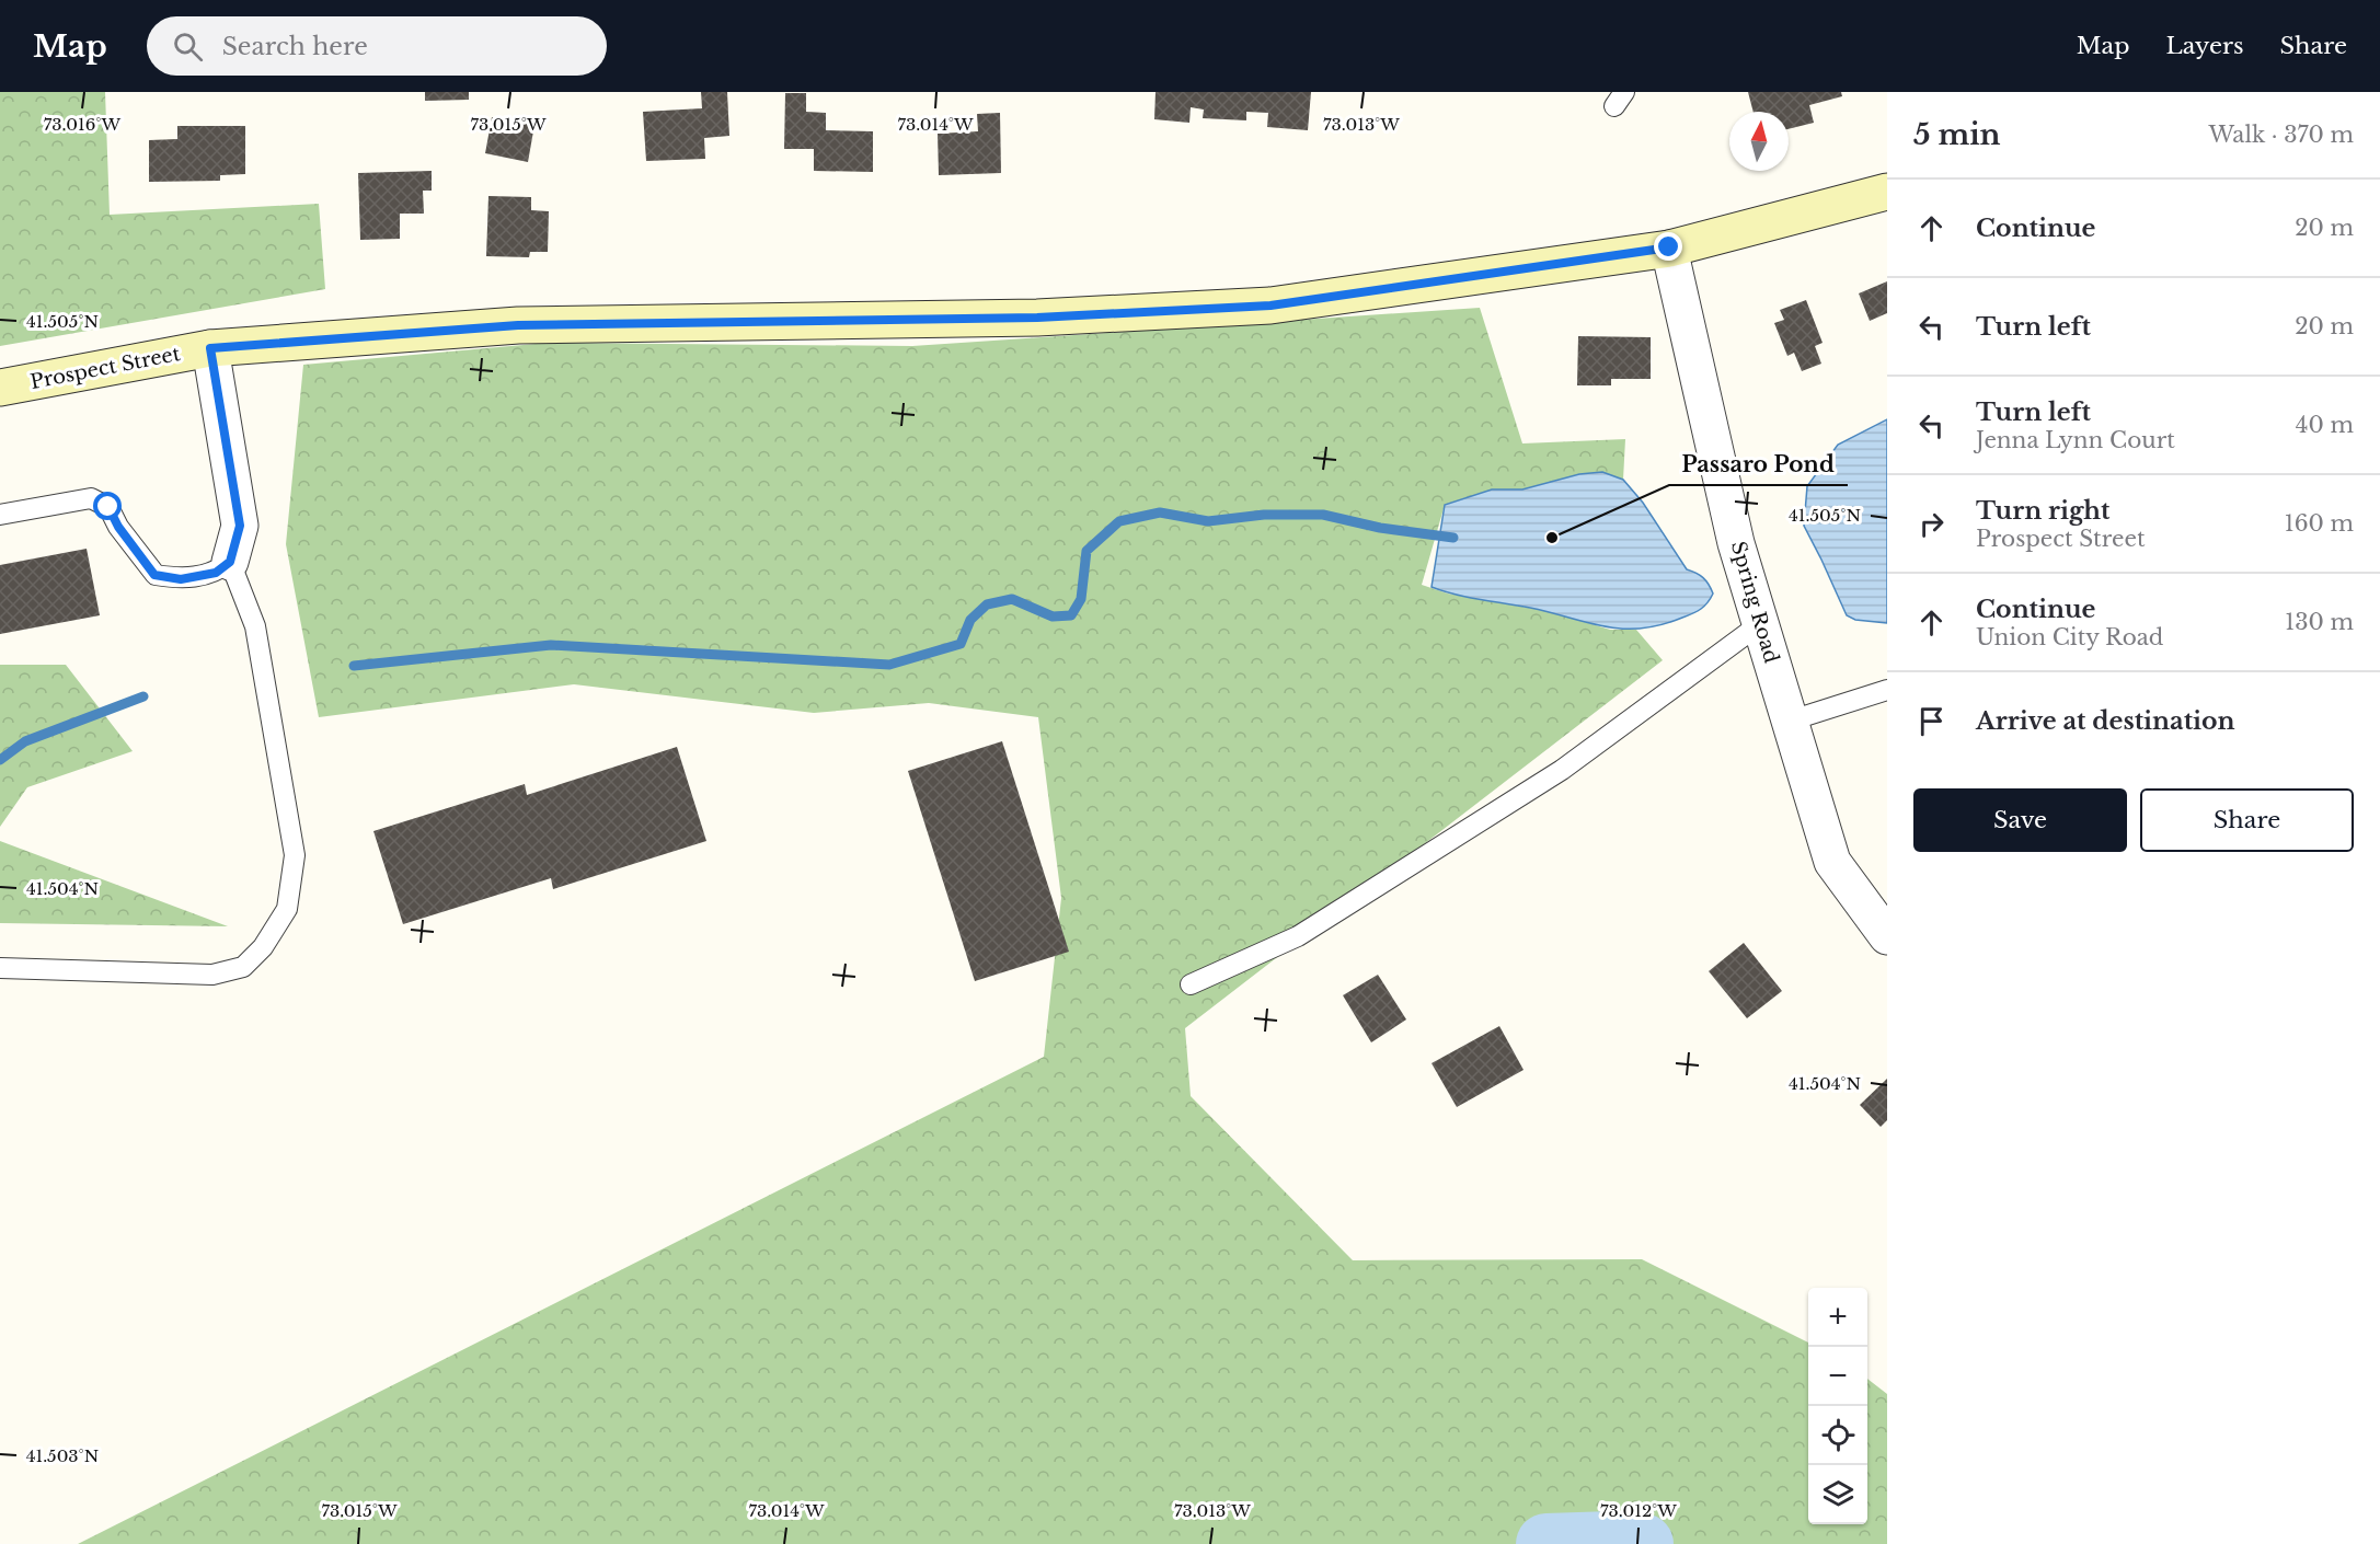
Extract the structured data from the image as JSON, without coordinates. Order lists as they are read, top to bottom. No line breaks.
{"streets":{"main road":["Prospect Street"],"street":["Spring Road"]},"crossings":[["Prospect Street","Spring Road"]],"places":["Passaro Pond"],"north":"top","page":{"header":"Map","search":"Search here","nav":["Map","Layers","Share"],"heading":["5 min","Walk · 370 m"],"list":[["Continue","20 m"],["Turn left","20 m"],["Turn left","Jenna Lynn Court","40 m"],["Turn right","Prospect Street","160 m"],["Continue","Union City Road","130 m"],"Arrive at destination"],"buttons":["Save","Share"],"map_buttons":["+","−"]},"coordinates":["73.016°W","73.015°W","73.014°W","73.013°W","41.505°N","41.504°N","41.503°N","73.012°W"]}
